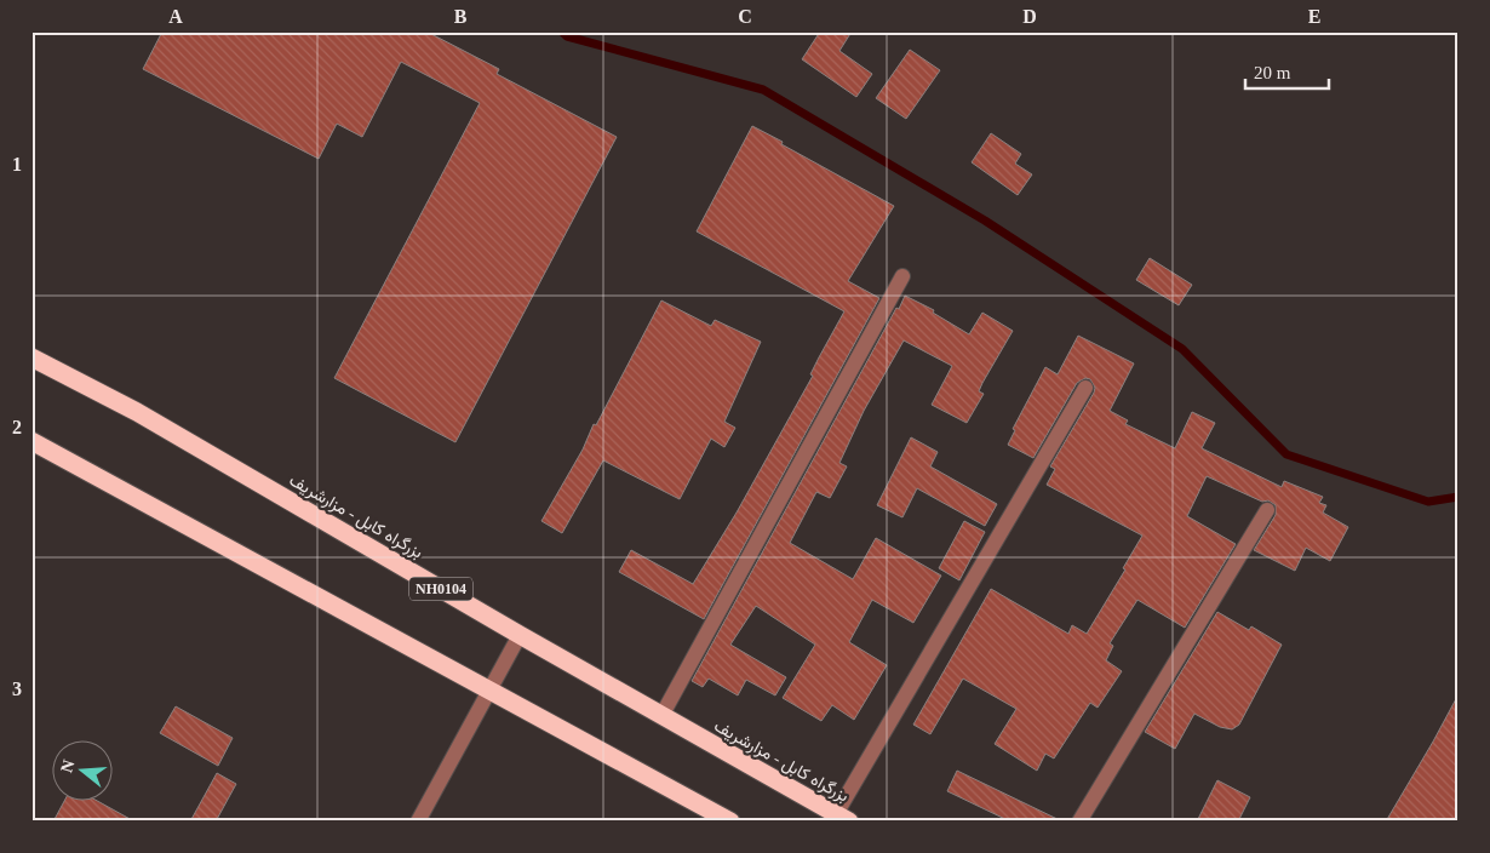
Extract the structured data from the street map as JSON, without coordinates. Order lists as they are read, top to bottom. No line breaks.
{"streets":{"highway":["بزرگراه کابل - مزارشریف","NH0104"]},"scale_bar":"20 m","north":"left","grid":{"columns":["A","B","C","D","E"],"rows":["1","2","3"]}}
